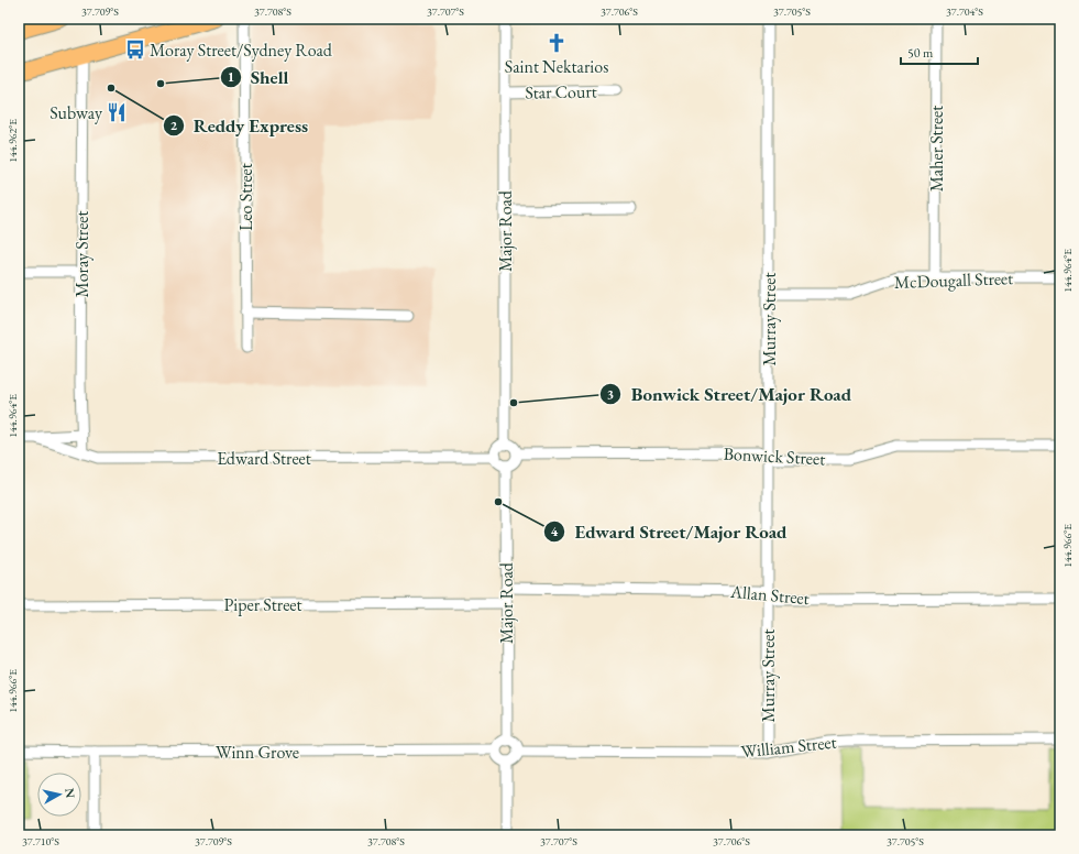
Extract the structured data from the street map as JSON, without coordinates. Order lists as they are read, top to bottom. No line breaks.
{"streets":{"street":["Star Court","Maher Street","Leo Street","Major Road","Moray Street","McDougall Street","Murray Street","Bonwick Street","Edward Street","Allan Street","Piper Street","William Street","Winn Grove"]},"crossings":[["Star Court","Major Road"],["Maher Street","McDougall Street"],["Major Road","Bonwick Street"],["Major Road","Edward Street"],["Major Road","Allan Street"],["Major Road","Piper Street"],["Major Road","William Street"],["Major Road","Winn Grove"],["Moray Street","Edward Street"],["McDougall Street","Murray Street"],["Murray Street","Bonwick Street"],["Murray Street","Allan Street"],["Murray Street","William Street"],["Bonwick Street","Edward Street"],["William Street","Winn Grove"]],"places":{"church":["Saint Nektarios"],"bus stop":["Moray Street/Sydney Road"],"other":["Shell","Reddy Express","Bonwick Street/Major Road","Edward Street/Major Road"],"restaurant":["Subway"]},"scale_bar":"50 m","north":"right","coordinates":["37.709°S","37.708°S","37.707°S","37.706°S","37.705°S","37.704°S","144.962°E","144.964°E","144.966°E","37.710°S"]}
